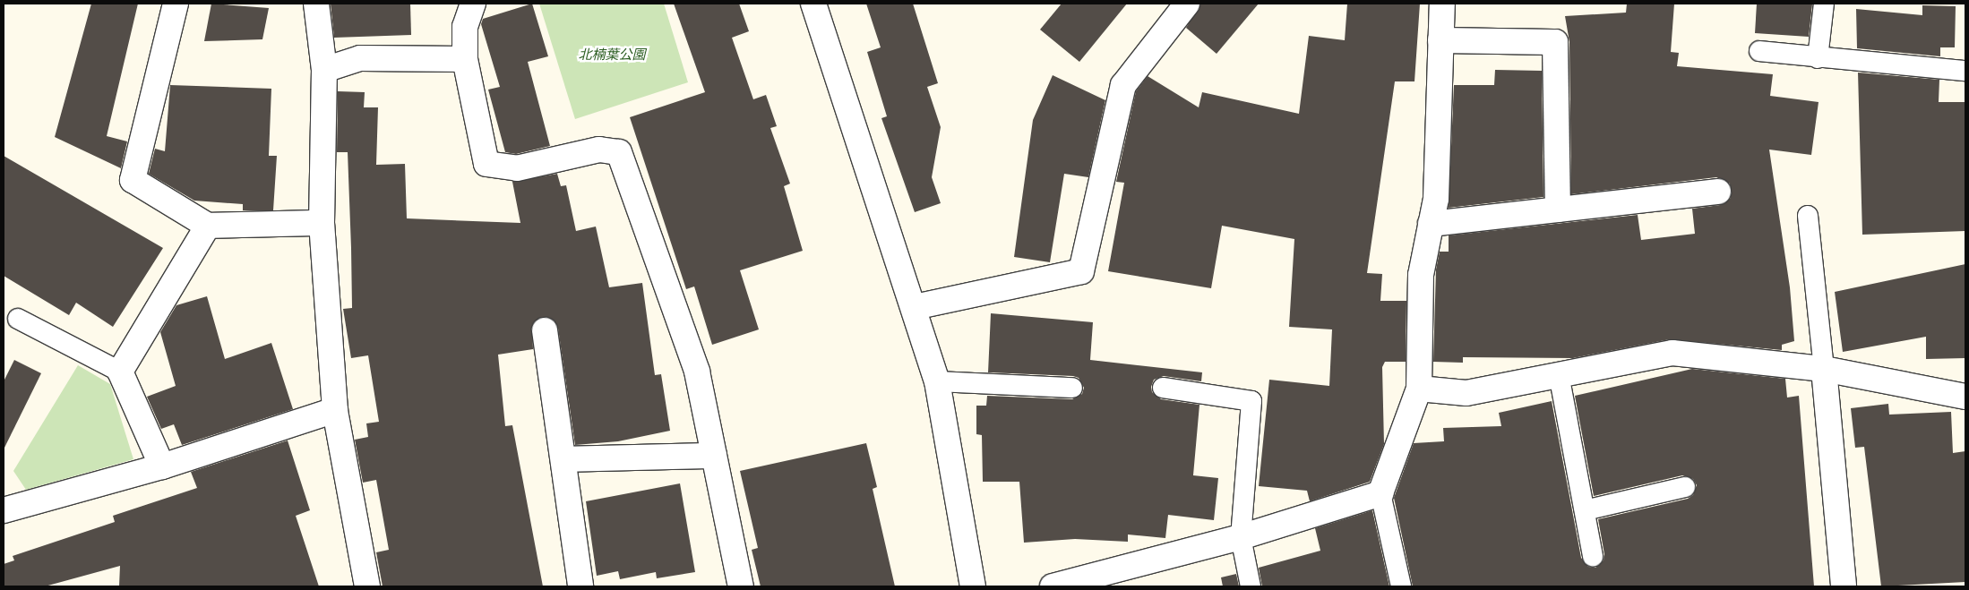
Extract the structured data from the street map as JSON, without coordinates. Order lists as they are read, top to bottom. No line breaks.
{"parks":["北楠葉公園"]}
